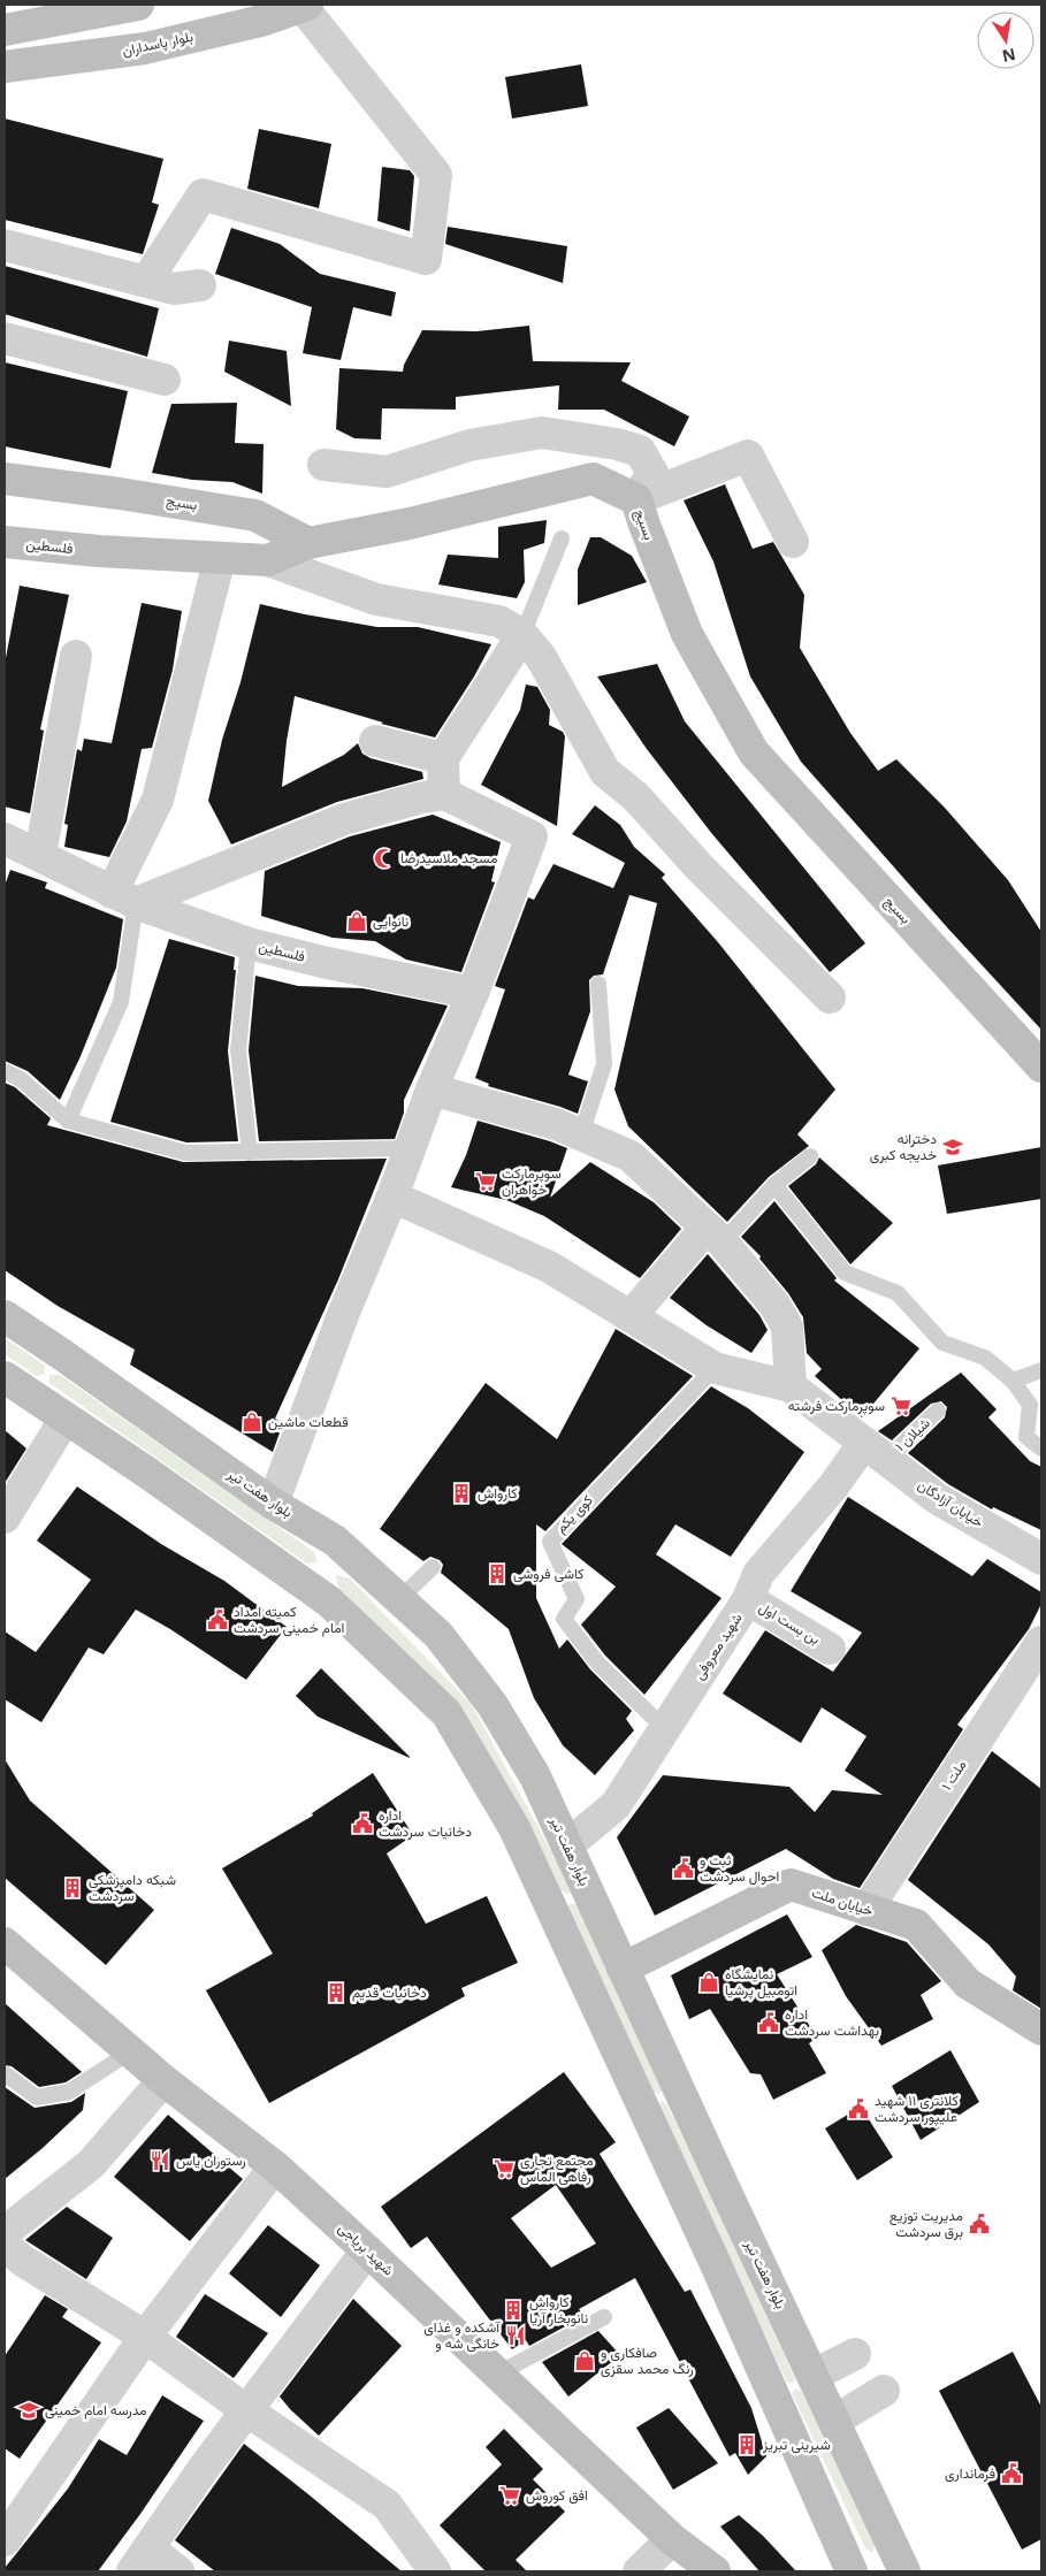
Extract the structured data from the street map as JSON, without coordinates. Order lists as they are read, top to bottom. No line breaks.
{"streets":{"main road":["بلوار پاسداران","بسیج","فلسطین","بلوار هفت تیر","خیابان ملت","شهید بریاجی"],"street":["خیابان آزادگان","بن بست اول","شهید معروفی","ملت ۱"],"lane":["شیلان ۱","کوی یکم"]},"crossings":[["شیلان ۱","خیابان آزادگان"],["شیلان ۱","شهید معروفی"],["بلوار هفت تیر","شهید معروفی"],["بلوار هفت تیر","خیابان ملت"],["خیابان آزادگان","شهید معروفی"],["کوی یکم","شهید معروفی"],["بن بست اول","شهید معروفی"],["ملت ۱","خیابان ملت"]],"places":{"mosque":["مسجد ملاسیدرضا"],"shop":["نانوایی","قطعات ماشین","نمایشگاه اتومبیل پرشیا","صافکاری و رنگ محمد سقزی"],"school or university":["دخترانه خدیجه کبری","مدرسه امام خمینی"],"supermarket":["سوپرمارکت خواهران","سوپرمارکت فرشته","مجتمع تجاری رفاهی الماس","افق کوروش"],"building":["کارواش","کاشی فروشی","شبکه دامپزشکی سردشت","دخانیات قدیم","کارواش نانوبخار آریا","شیرینی تبریز"],"public building":["کمیته امداد امام خمینی سردشت","اداره دخانیات سردشت","ثبت و احوال سردشت","اداره بهداشت سردشت","کلانتری ۱۱ شهید علیپور سردشت","مدیریت توزیع برق سردشت","فرمانداری"],"restaurant":["رستوران یاس","آشکده و غذای خانگی شه و"]},"north":"bottom"}
